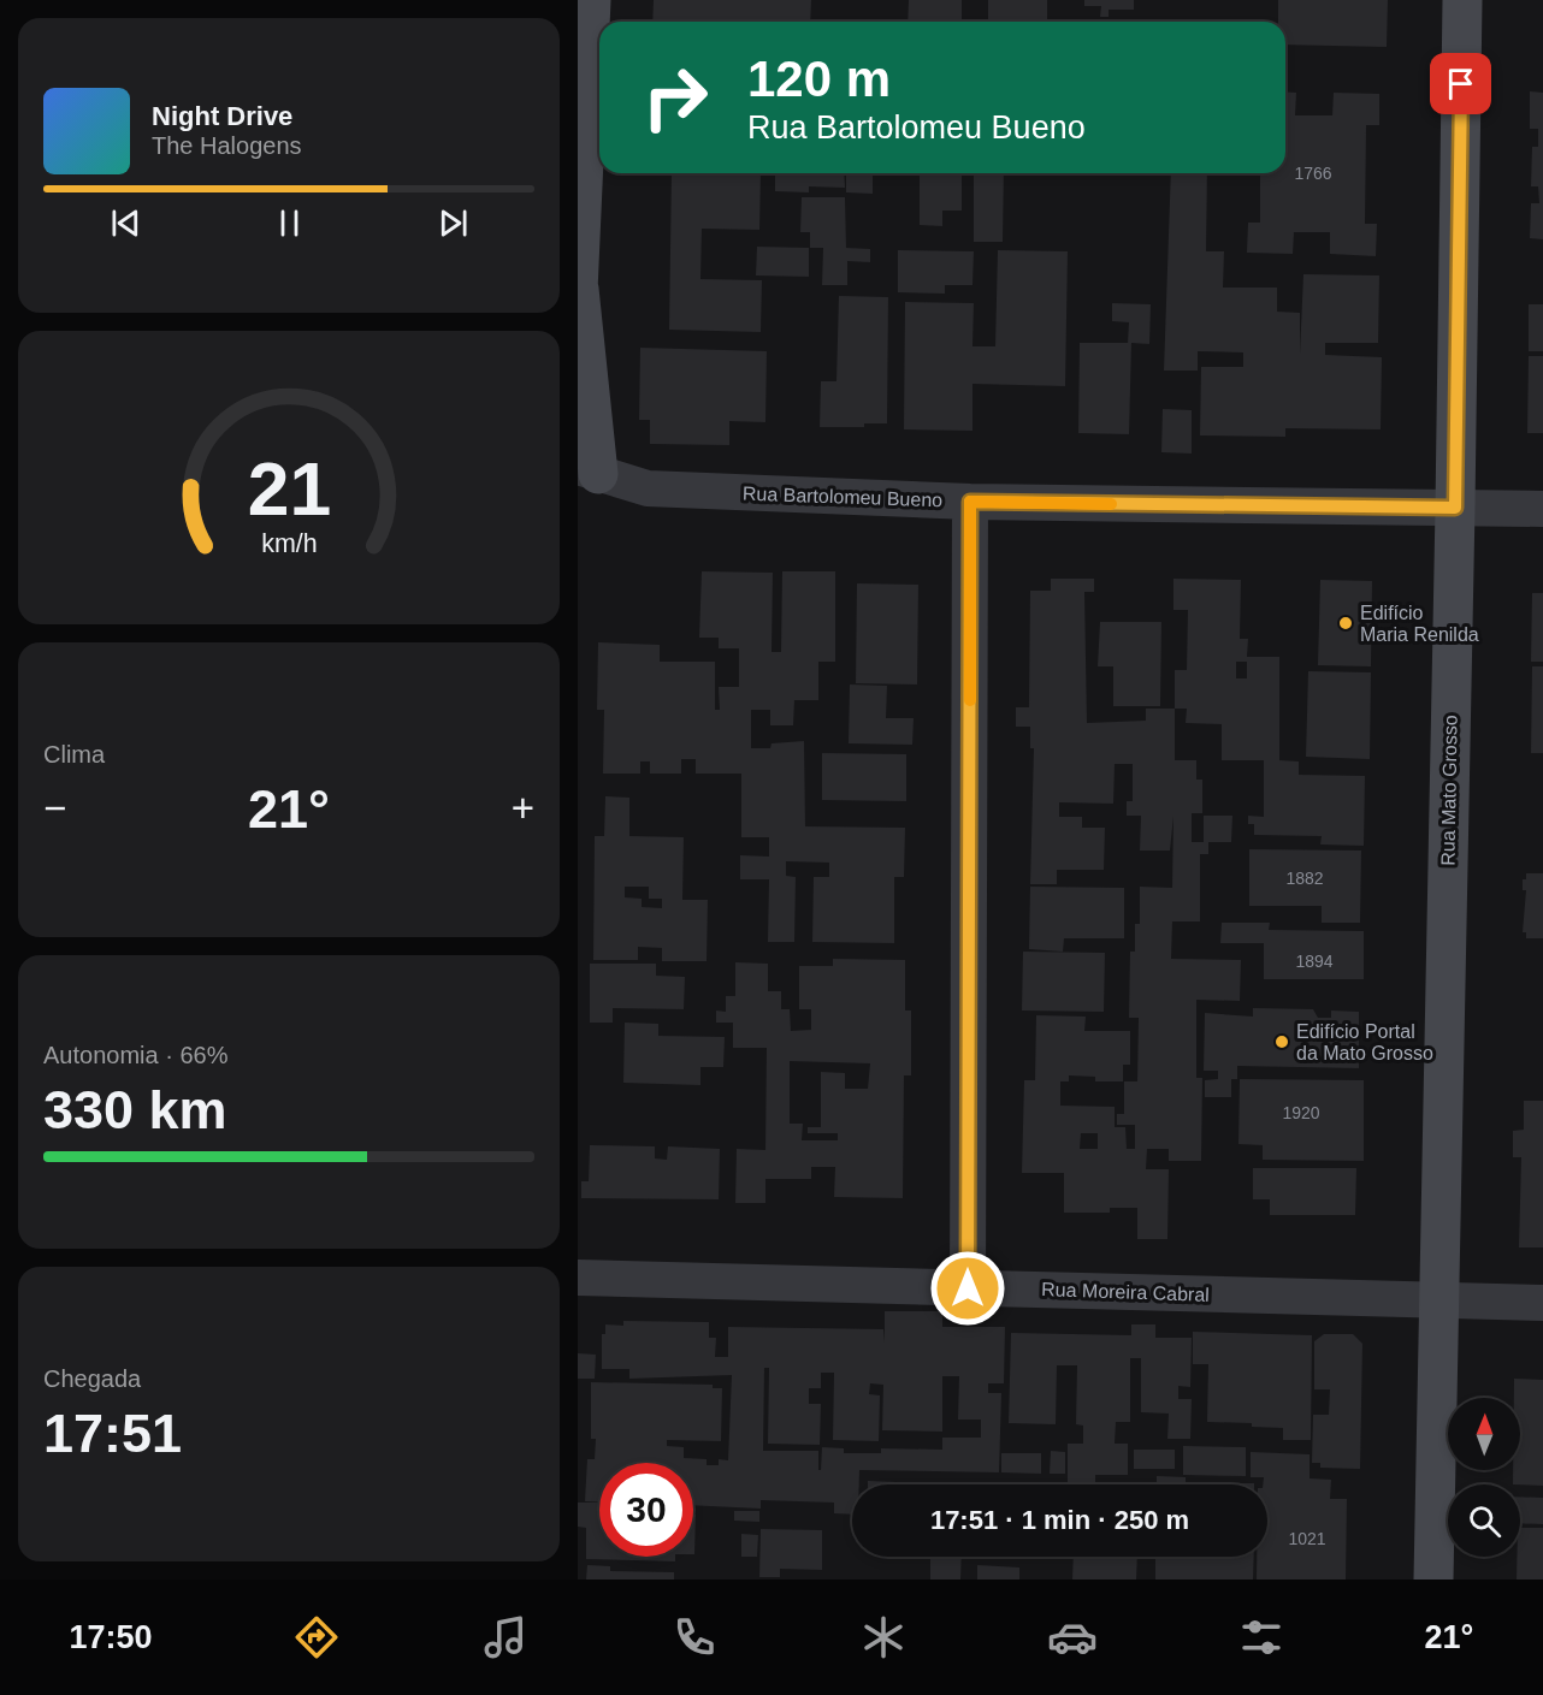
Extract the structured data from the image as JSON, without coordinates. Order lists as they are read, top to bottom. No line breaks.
{"streets":{"street":["Rua Bartolomeu Bueno","Rua Mato Grosso","Rua Moreira Cabral"]},"crossings":[["Rua Bartolomeu Bueno","Rua Mato Grosso"],["Rua Mato Grosso","Rua Moreira Cabral"]],"places":["Edifício Maria Renilda","Edifício Portal da Mato Grosso"],"house_numbers":["1766","1882","1894","1920","1021"],"north":"top","page":{"turn":["120 m","Rua Bartolomeu Bueno"],"song":["Night Drive","The Halogens"],"tile":["Clima",["Autonomia · 66%","330 km"],["Chegada","17:51"]],"heat":["−","21°","+"],"limit":"30","trip":"17:51 · 1 min · 250 m","tabs":["17:50","21°"],"gauge":["21","km/h"]}}
